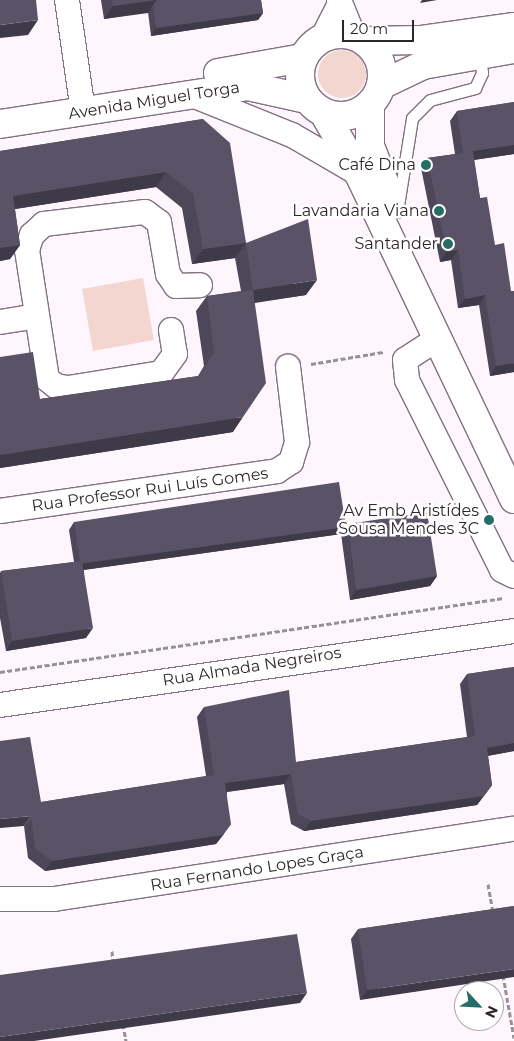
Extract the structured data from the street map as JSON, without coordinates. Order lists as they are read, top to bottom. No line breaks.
{"streets":{"street":["Avenida Miguel Torga","Rua Professor Rui Luís Gomes","Rua Almada Negreiros","Rua Fernando Lopes Graça"]},"places":["Café Dina","Lavandaria Viana","Santander","Av Emb Aristídes Sousa Mendes 3C"],"scale_bar":"20 m","north":"bottom right"}
